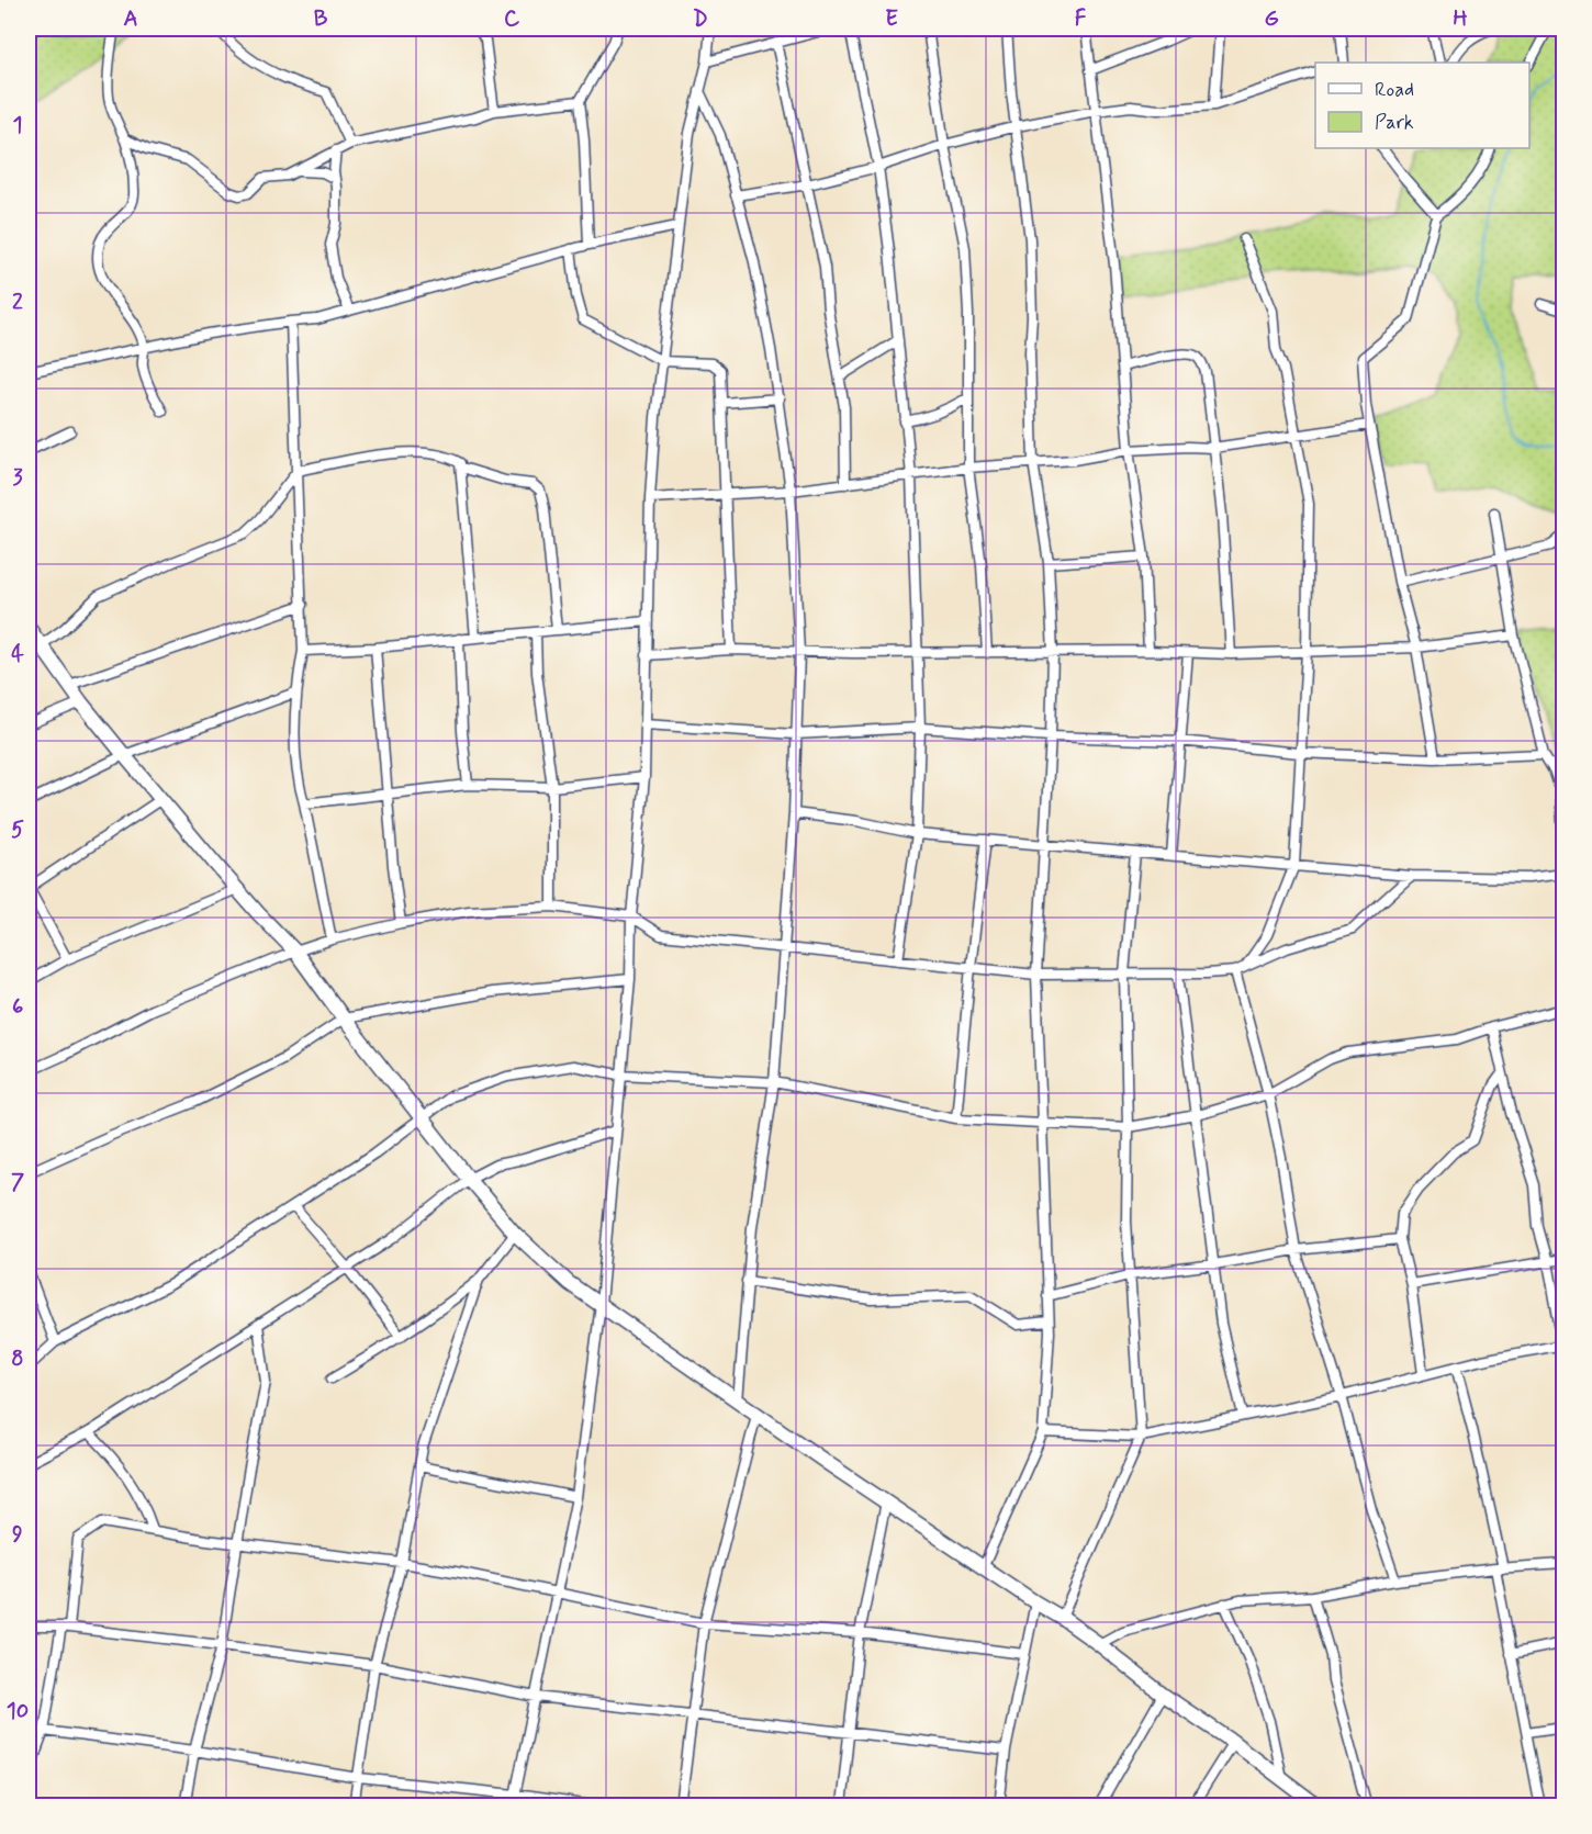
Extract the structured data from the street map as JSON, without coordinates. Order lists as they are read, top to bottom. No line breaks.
{"legend":["Road","Park"],"grid":{"columns":["A","B","C","D","E","F","G","H"],"rows":["1","2","3","4","5","6","7","8","9","10"]}}
